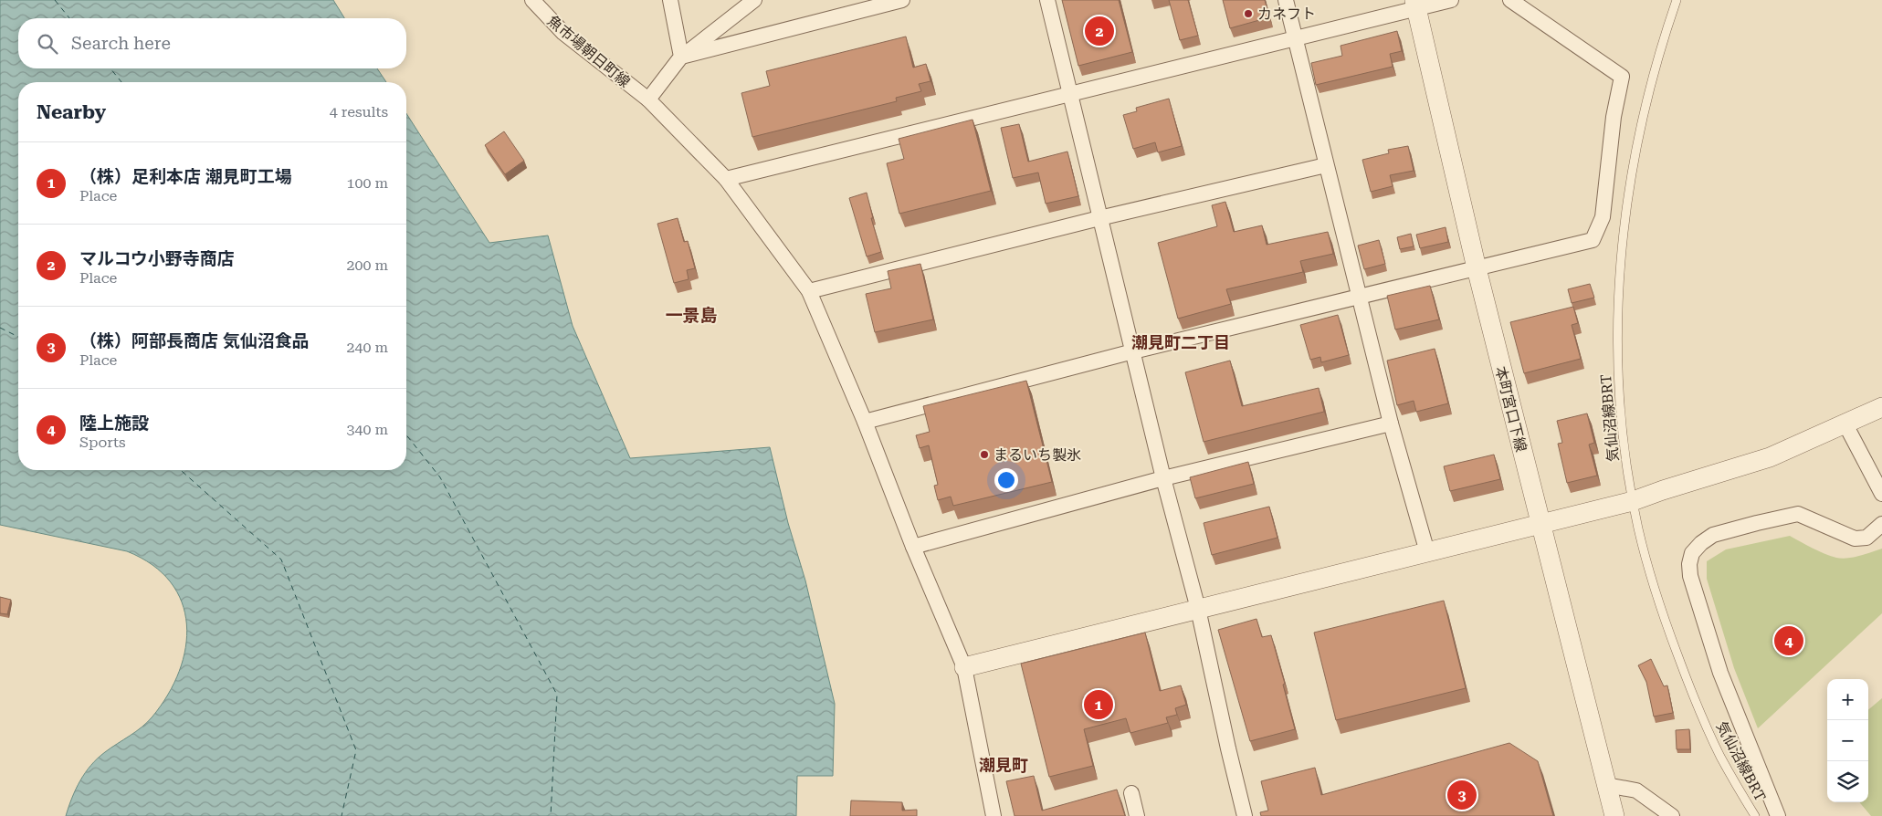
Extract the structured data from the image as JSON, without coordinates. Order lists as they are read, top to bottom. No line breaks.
{"streets":{"street":["魚市場朝日町線","本町宮口下線"],"lane":["気仙沼線BRT"]},"districts":["一景島","潮見町二丁目","潮見町"],"places":["カネフト","まるいち製氷"],"page":{"pins":["2","4","1","3"],"search":"Search here","heading":["Nearby","4 results"],"list":[{"mark":"1","name":"（株）足利本店 潮見町工場","note":"Place","value":"100 m"},{"mark":"2","name":"マルコウ小野寺商店","note":"Place","value":"200 m"},{"mark":"3","name":"（株）阿部長商店 気仙沼食品","note":"Place","value":"240 m"},{"mark":"4","name":"陸上施設","note":"Sports","value":"340 m"}],"map_buttons":["+","−"]}}
